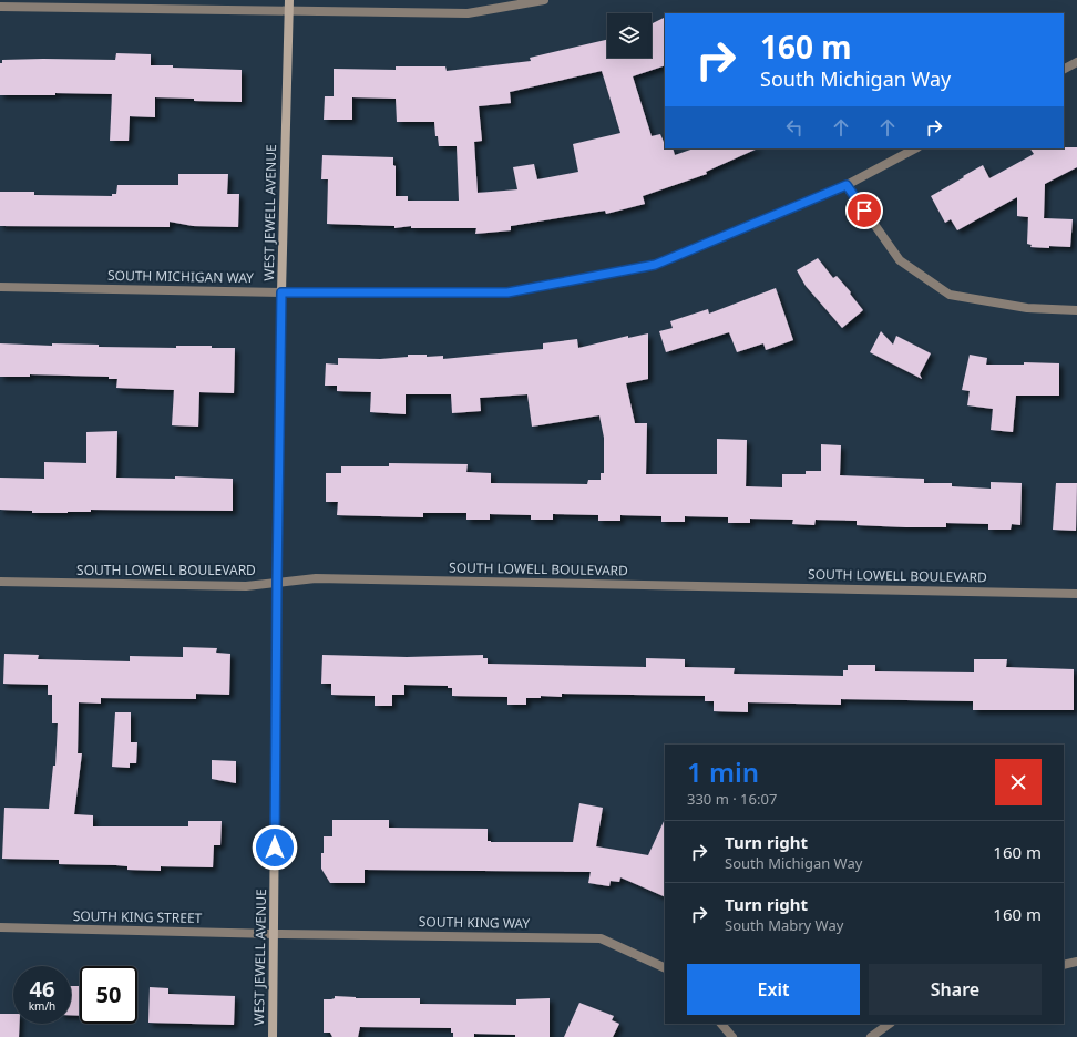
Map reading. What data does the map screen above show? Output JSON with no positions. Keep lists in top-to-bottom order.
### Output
{
  "streets": {
    "main road": ["WEST JEWELL AVENUE"],
    "street": [
      "SOUTH MICHIGAN WAY",
      "SOUTH LOWELL BOULEVARD",
      "SOUTH KING STREET",
      "SOUTH KING WAY"
    ]
  },
  "crossings": [
    ["WEST JEWELL AVENUE", "SOUTH MICHIGAN WAY"],
    ["WEST JEWELL AVENUE", "SOUTH LOWELL BOULEVARD"],
    ["WEST JEWELL AVENUE", "SOUTH KING STREET"],
    ["WEST JEWELL AVENUE", "SOUTH KING WAY"],
    ["SOUTH KING STREET", "SOUTH KING WAY"]
  ],
  "page": {
    "turn": ["160 m", "South Michigan Way"],
    "heading": ["1 min", "330 m · 16:07"],
    "list": [
      {
        "name": "Turn right",
        "note": "South Michigan Way",
        "value": "160 m"
      },
      {
        "name": "Turn right",
        "note": "South Mabry Way",
        "value": "160 m"
      }
    ],
    "buttons": ["Exit", "Share"],
    "speed": "46 km/h",
    "limit": "50"
  }
}
